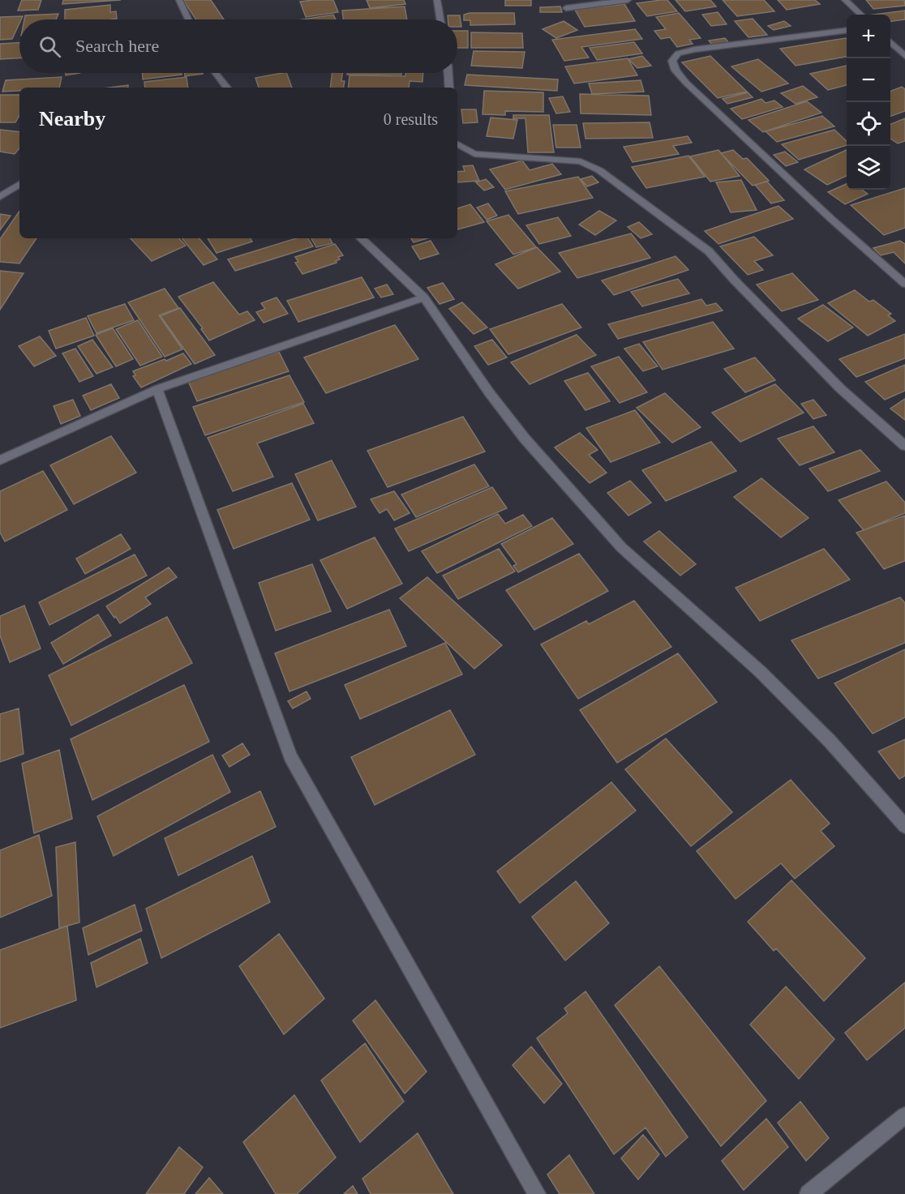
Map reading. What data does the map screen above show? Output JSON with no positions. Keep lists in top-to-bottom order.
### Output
{
  "page": {
    "map_buttons": ["+", "−"],
    "search": "Search here",
    "heading": ["Nearby", "0 results"]
  }
}
